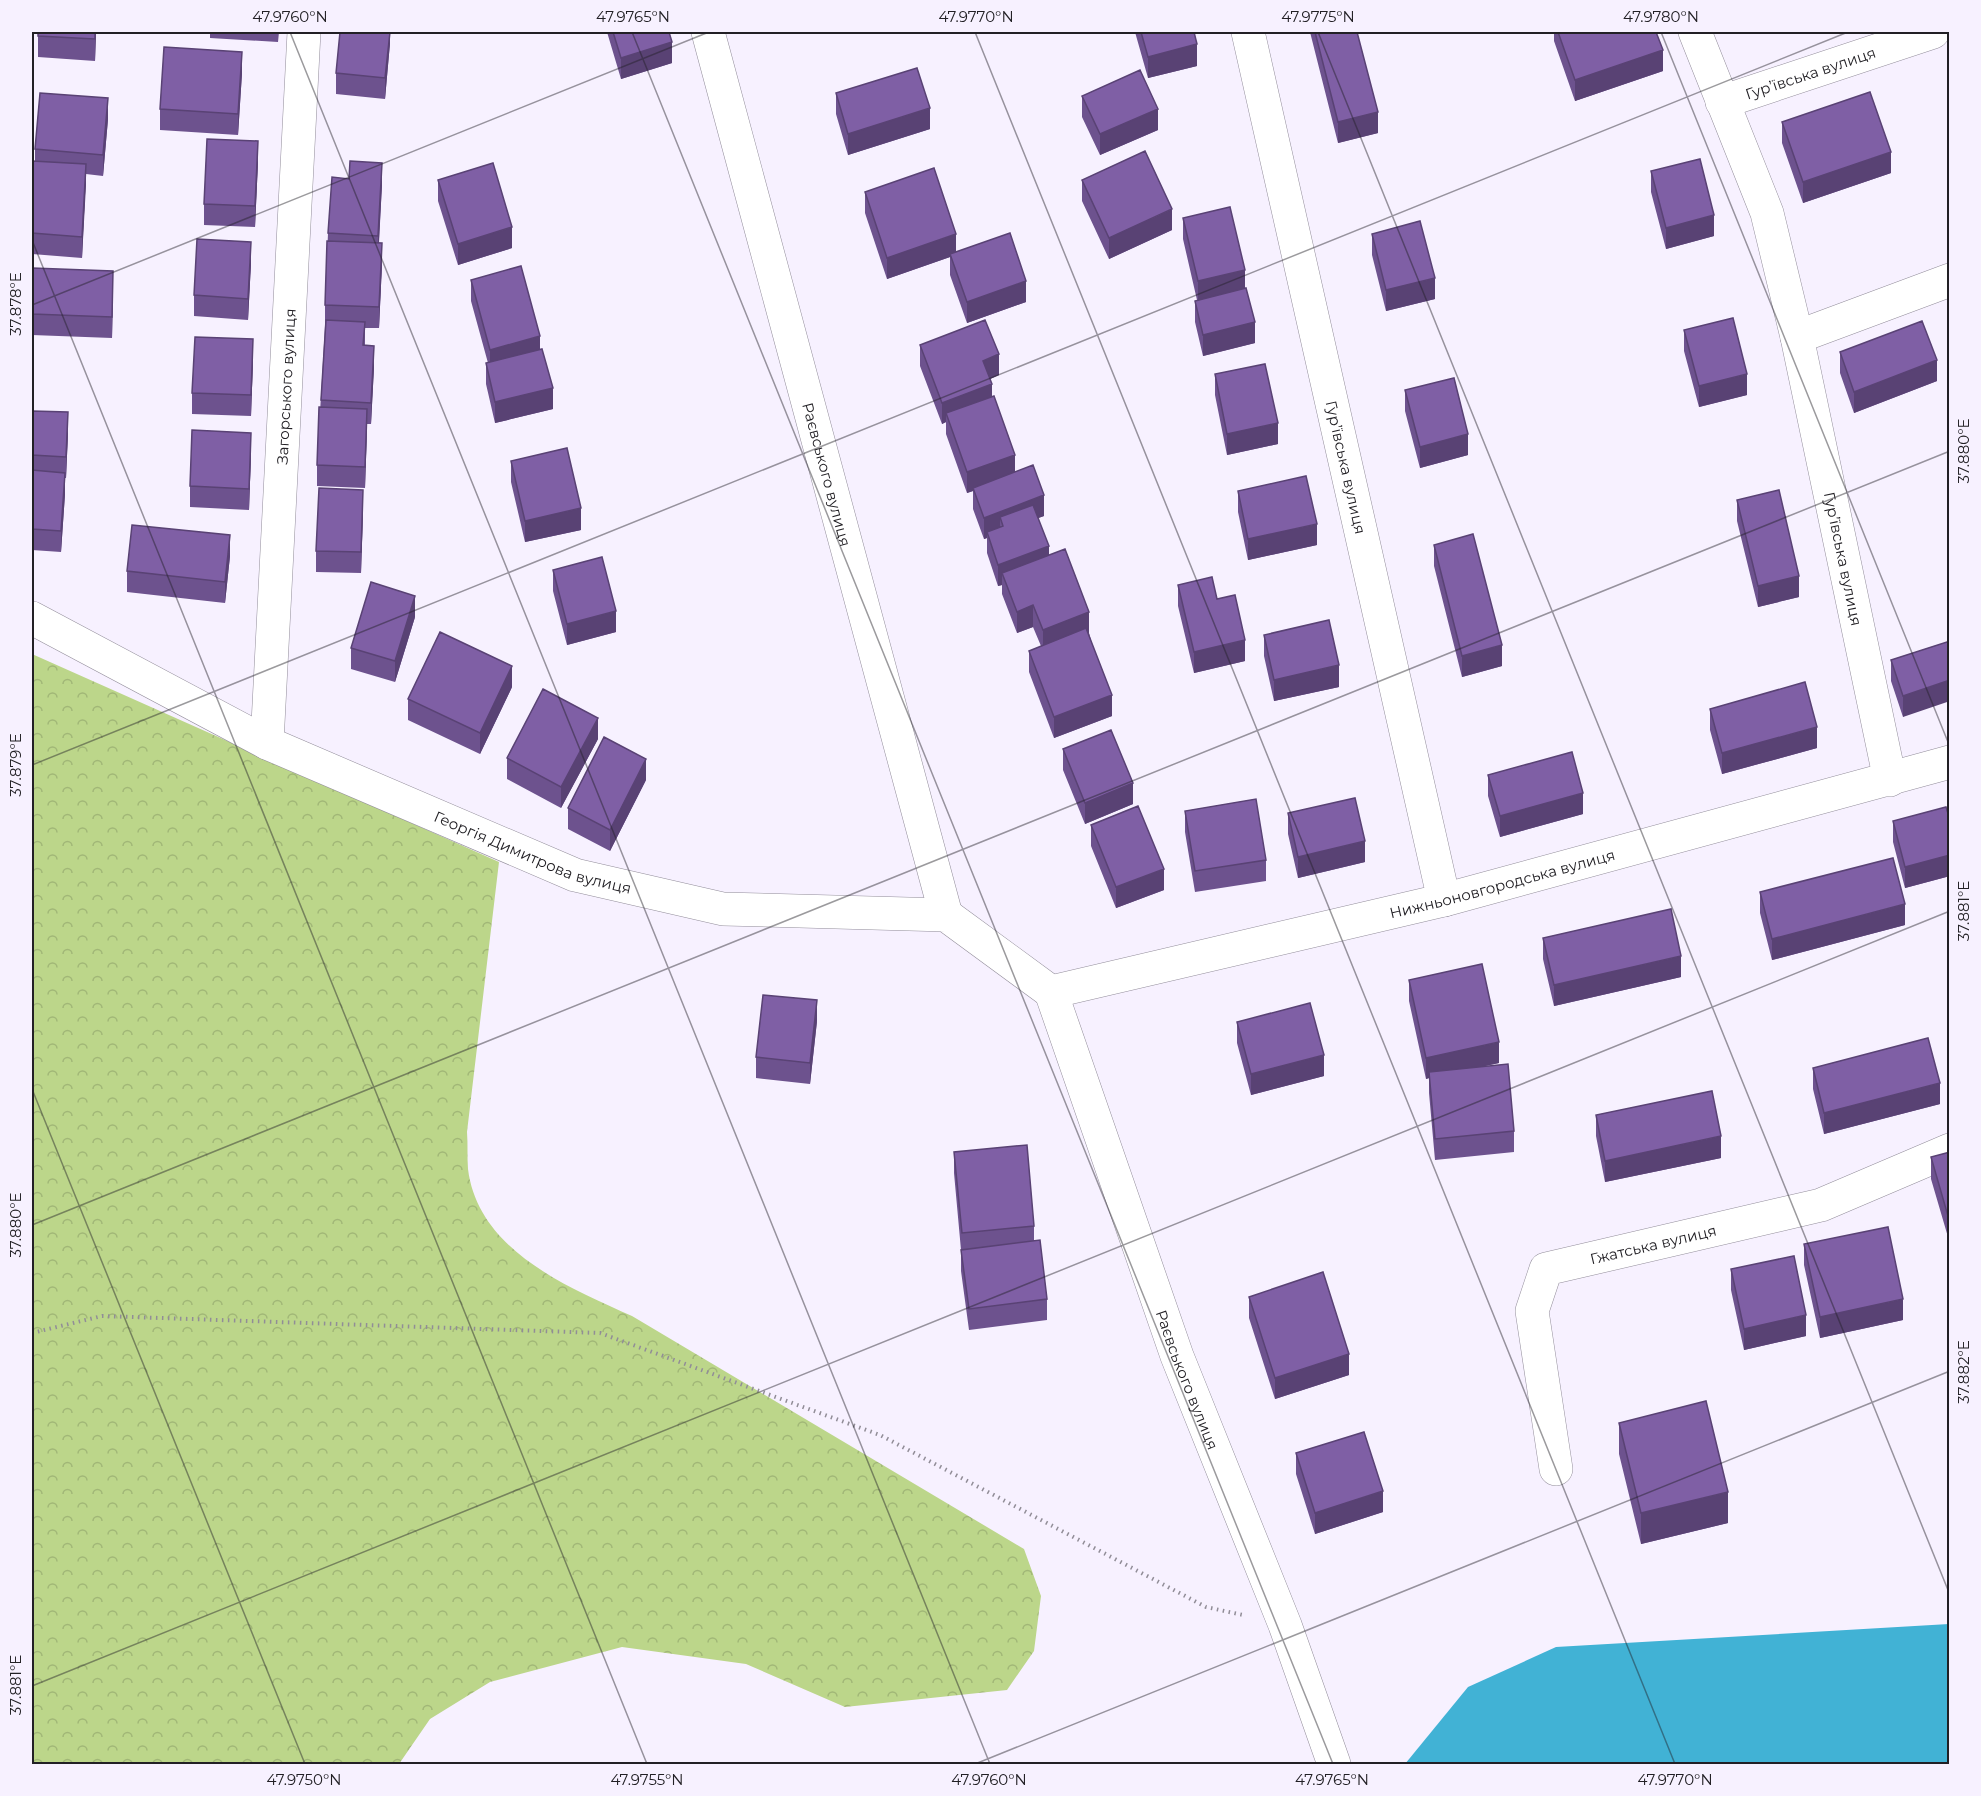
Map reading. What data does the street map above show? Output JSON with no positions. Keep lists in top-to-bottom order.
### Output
{
  "streets": {
    "street": [
      "Гур’ївська вулиця",
      "Загорського вулиця",
      "Раєвського вулиця",
      "Георгія Димитрова вулиця",
      "Нижньоновгородська вулиця",
      "Гжатська вулиця"
    ]
  },
  "crossings": [
    ["Гур’ївська вулиця", "Нижньоновгородська вулиця"],
    ["Загорського вулиця", "Георгія Димитрова вулиця"],
    ["Раєвського вулиця", "Георгія Димитрова вулиця"],
    ["Раєвського вулиця", "Нижньоновгородська вулиця"]
  ],
  "coordinates": [
    "47.9760°N",
    "47.9765°N",
    "47.9770°N",
    "47.9775°N",
    "47.9780°N",
    "37.878°E",
    "37.880°E",
    "37.879°E",
    "37.881°E",
    "37.882°E",
    "47.9750°N",
    "47.9755°N"
  ]
}
